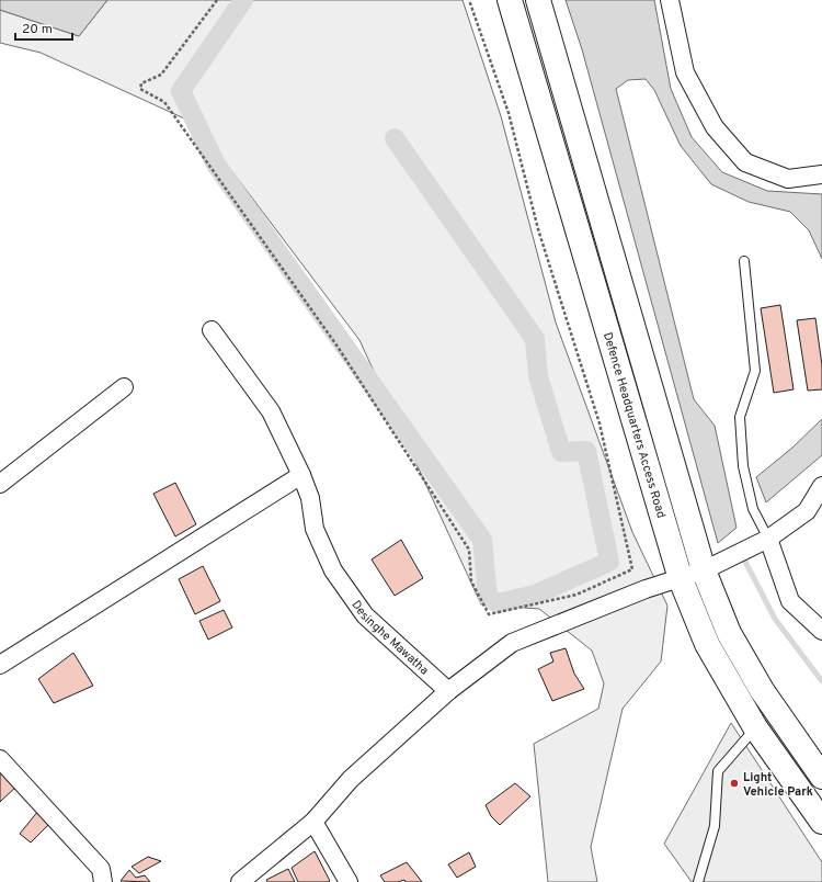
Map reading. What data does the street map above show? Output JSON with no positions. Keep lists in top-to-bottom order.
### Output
{
  "streets": {
    "main road": ["Defence Headquarters Access Road"],
    "street": ["Desinghe Mawatha"]
  },
  "places": ["Light Vehicle Park"],
  "scale_bar": "20 m"
}
